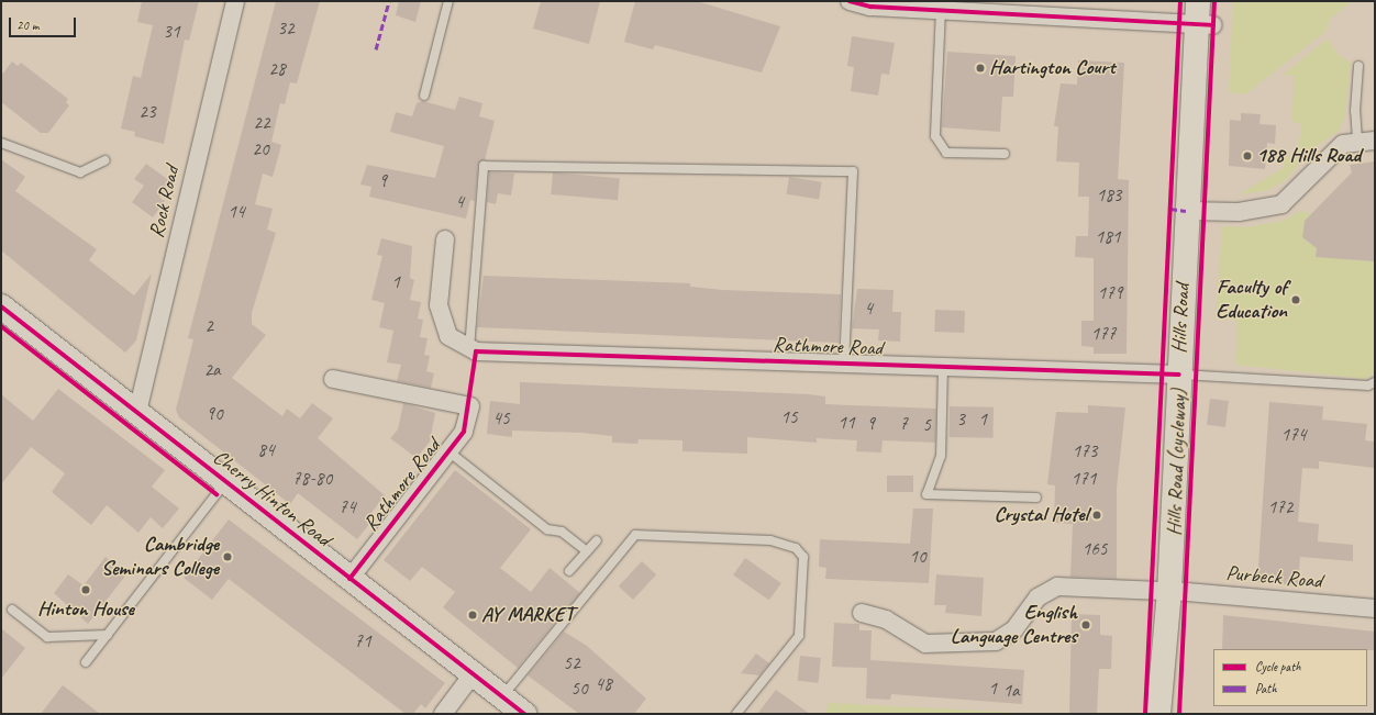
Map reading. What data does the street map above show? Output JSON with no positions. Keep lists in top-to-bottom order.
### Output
{
  "streets": {
    "main road": ["Hills Road"],
    "street": [
      "Rock Road",
      "Rathmore Road",
      "Cherry Hinton Road",
      "Purbeck Road"
    ],
    "cycle path": ["Hills Road (cycleway)"]
  },
  "crossings": [
    ["Rock Road", "Cherry Hinton Road"],
    ["Hills Road", "Rathmore Road"],
    ["Hills Road", "Purbeck Road"],
    ["Rathmore Road", "Cherry Hinton Road"]
  ],
  "places": [
    "Hartington Court",
    "188 Hills Road",
    "Faculty of Education",
    "Crystal Hotel",
    "Cambridge Seminars College",
    "Hinton House",
    "AY MARKET",
    "English Language Centres"
  ],
  "house_numbers": [
    "32",
    "31",
    "28",
    "23",
    "22",
    "20",
    "9",
    "183",
    "4",
    "14",
    "181",
    "1",
    "179",
    "4",
    "2",
    "177",
    "2a",
    "90",
    "15",
    "45",
    "3",
    "1",
    "11",
    "9",
    "7",
    "5",
    "174",
    "84",
    "173",
    "78-80",
    "171",
    "74",
    "172",
    "165",
    "10",
    "71",
    "52",
    "48",
    "50",
    "1",
    "1a"
  ],
  "legend": ["Cycle path", "Path"],
  "scale_bar": "20 m"
}
